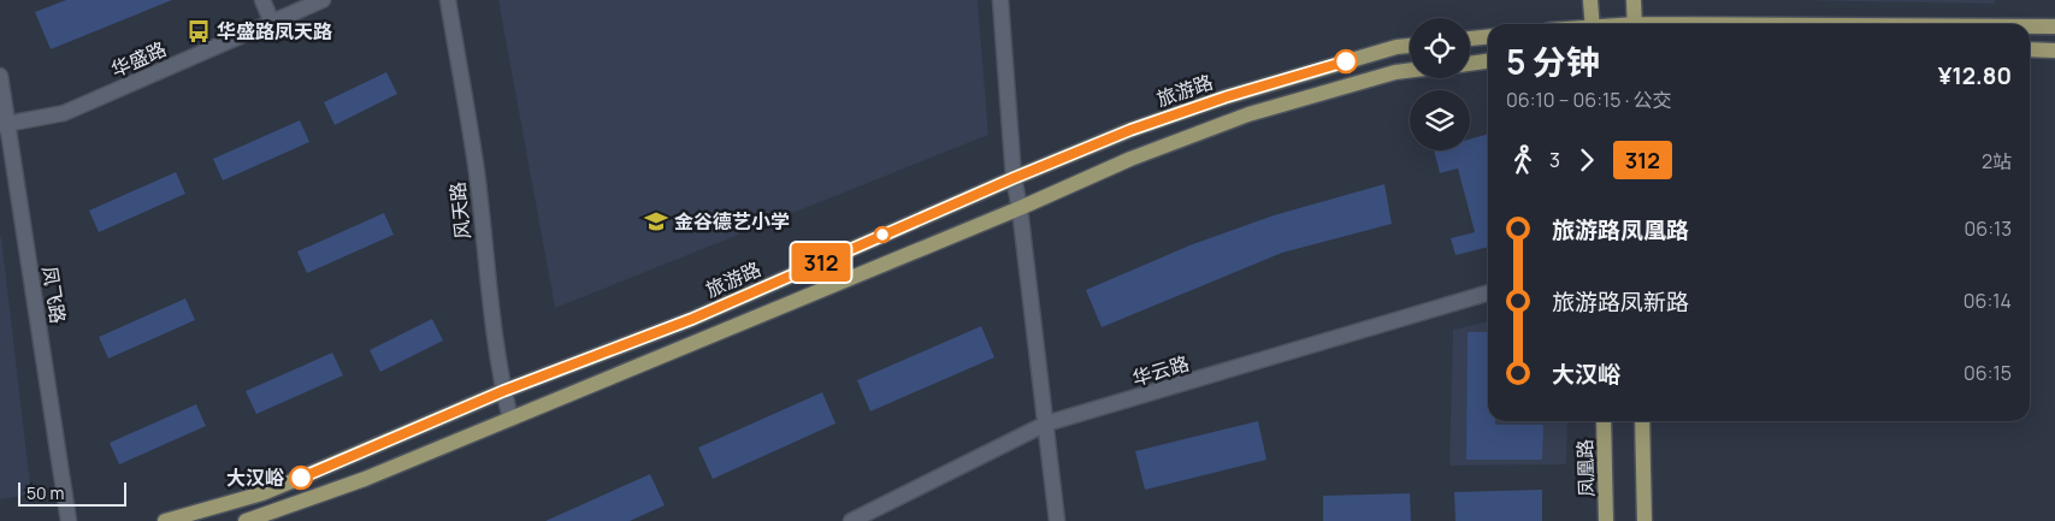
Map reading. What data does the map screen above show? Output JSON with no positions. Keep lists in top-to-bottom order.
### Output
{
  "streets": {
    "main road": ["旅游路", "凤凰路"],
    "street": [
      "华盛路",
      "风天路",
      "凤飞路",
      "华云路"
    ]
  },
  "crossings": [
    ["华盛路", "凤飞路"],
    ["旅游路", "风天路"]
  ],
  "places": {
    "bus stop": ["华盛路凤天路"],
    "school or university": ["金谷德艺小学"],
    "other": ["大汉峪"]
  },
  "lines": ["bus line 312"],
  "scale_bar": "50 m",
  "page": {
    "on_map": "312",
    "heading": ["5 分钟", "06:10 – 06:15 · 公交", "¥12.80"],
    "legs": ["3", "312", "2站"],
    "list": [
      {
        "name": "旅游路凤凰路",
        "value": "06:13"
      },
      {
        "name": "旅游路凤新路",
        "value": "06:14"
      },
      {
        "name": "大汉峪",
        "value": "06:15"
      }
    ],
    "scale": "50 m"
  }
}
